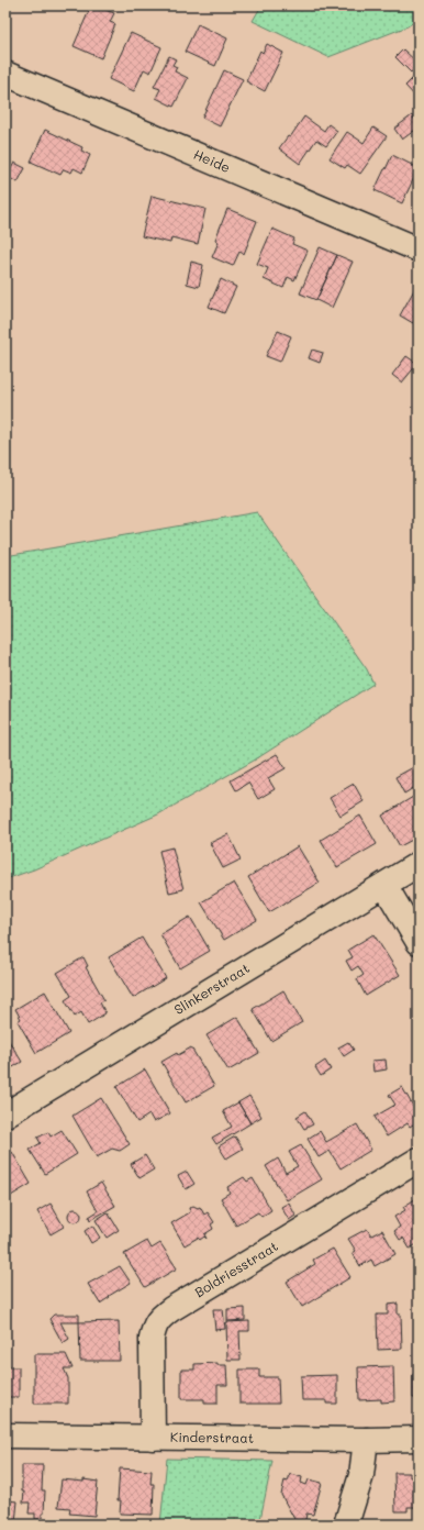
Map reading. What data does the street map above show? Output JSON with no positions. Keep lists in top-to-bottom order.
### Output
{
  "streets": {
    "street": [
      "Heide",
      "Slinkerstraat",
      "Boldriesstraat",
      "Kinderstraat"
    ]
  },
  "crossings": [
    ["Boldriesstraat", "Kinderstraat"]
  ]
}
